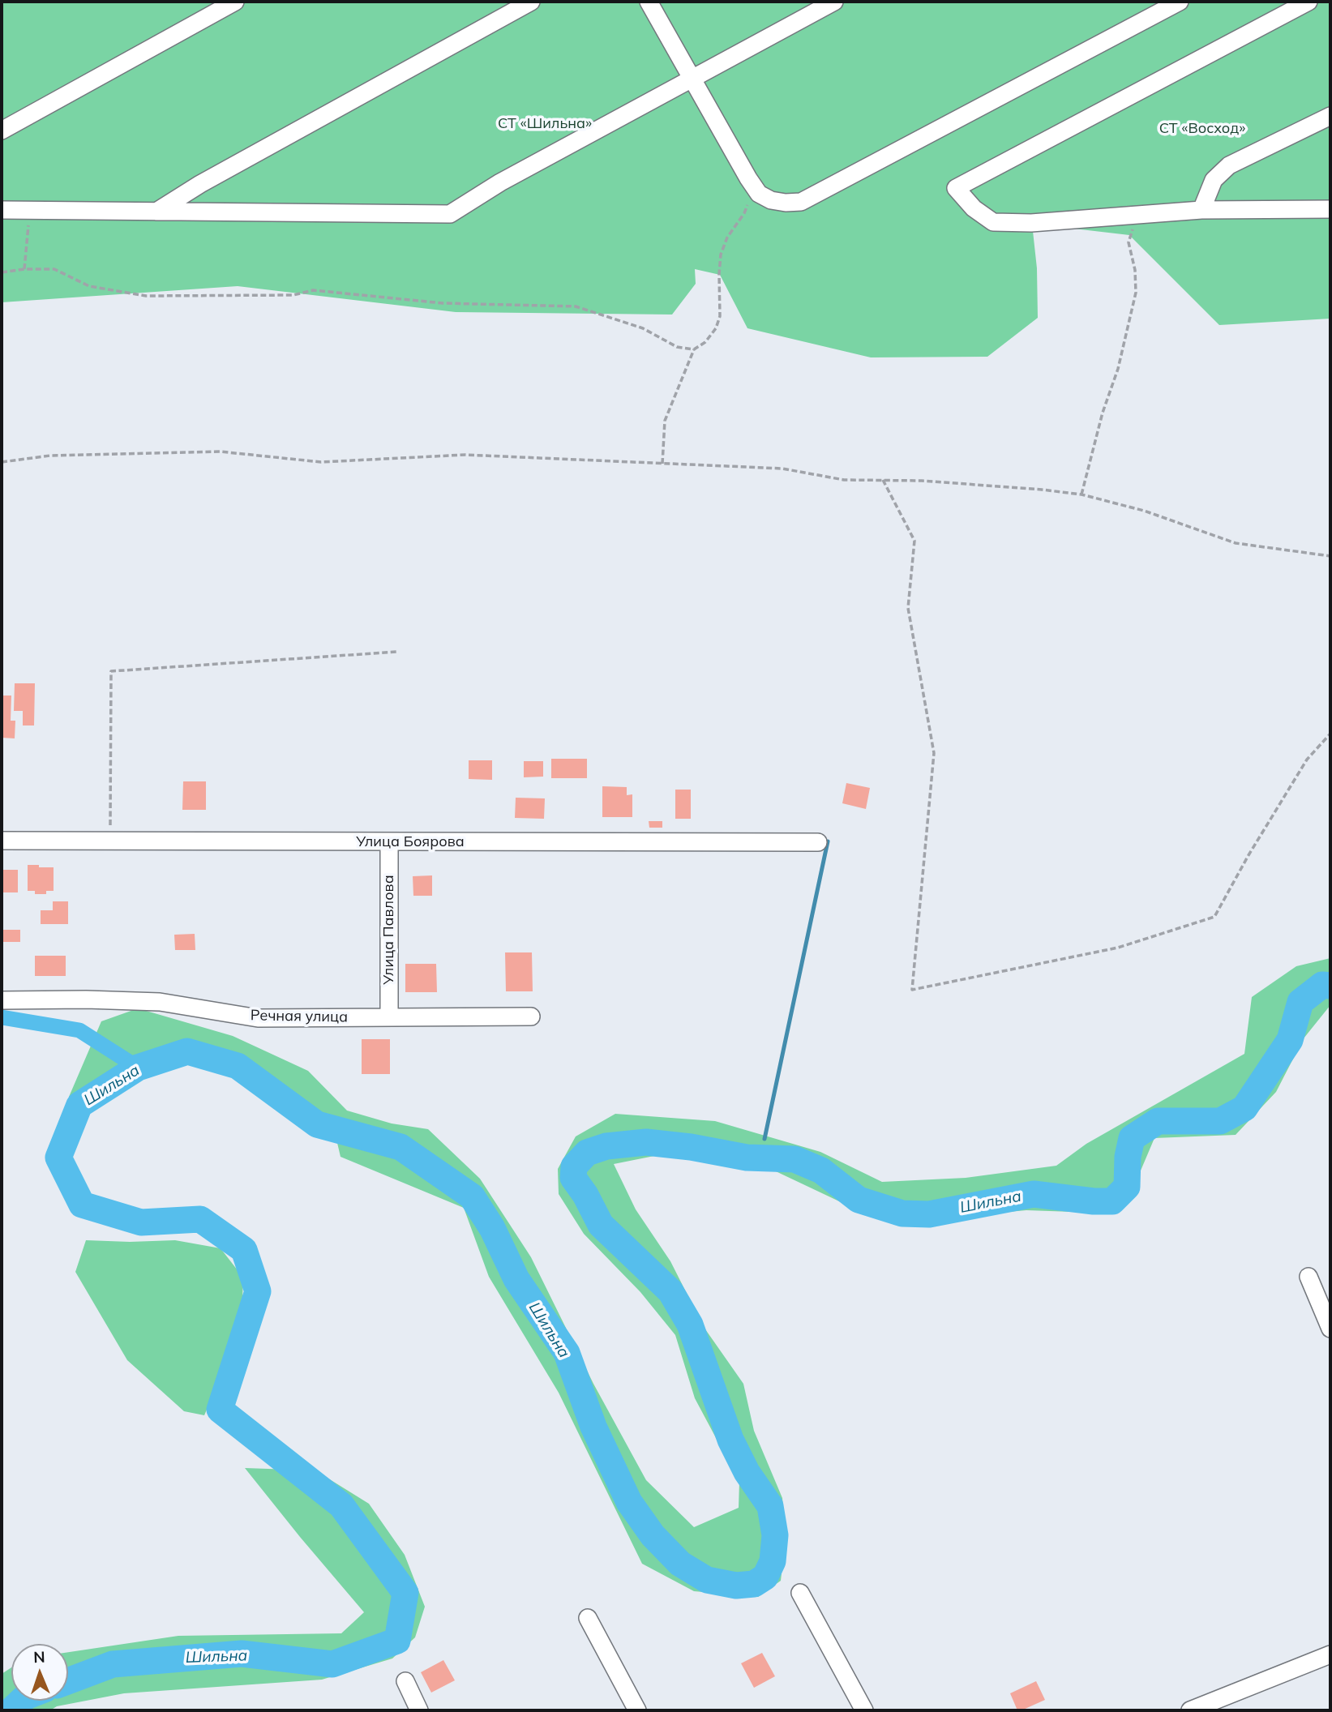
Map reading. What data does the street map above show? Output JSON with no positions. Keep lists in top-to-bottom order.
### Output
{
  "streets": {
    "street": ["Улица Боярова", "Улица Павлова", "Речная улица"]
  },
  "crossings": [
    ["Улица Боярова", "Улица Павлова"],
    ["Улица Павлова", "Речная улица"]
  ],
  "water": ["Шильна"],
  "parks": ["СТ «Шильна»", "СТ «Восход»"],
  "north": "top"
}
